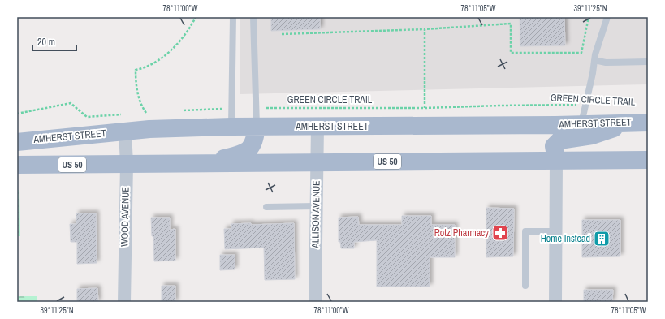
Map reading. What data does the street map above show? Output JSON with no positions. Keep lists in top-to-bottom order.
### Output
{
  "streets": {
    "main road": ["AMHERST STREET", "US 50"],
    "street": ["ALLISON AVENUE", "WOOD AVENUE"],
    "path": ["GREEN CIRCLE TRAIL"]
  },
  "crossings": [
    ["AMHERST STREET", "ALLISON AVENUE"],
    ["AMHERST STREET", "WOOD AVENUE"],
    ["US 50", "ALLISON AVENUE"],
    ["US 50", "WOOD AVENUE"]
  ],
  "places": {
    "pharmacy": ["Rotz Pharmacy"],
    "building": ["Home Instead"]
  },
  "scale_bar": "20 m",
  "coordinates": ["78°11'00\"W", "78°11'05\"W", "39°11'25\"N"]
}
